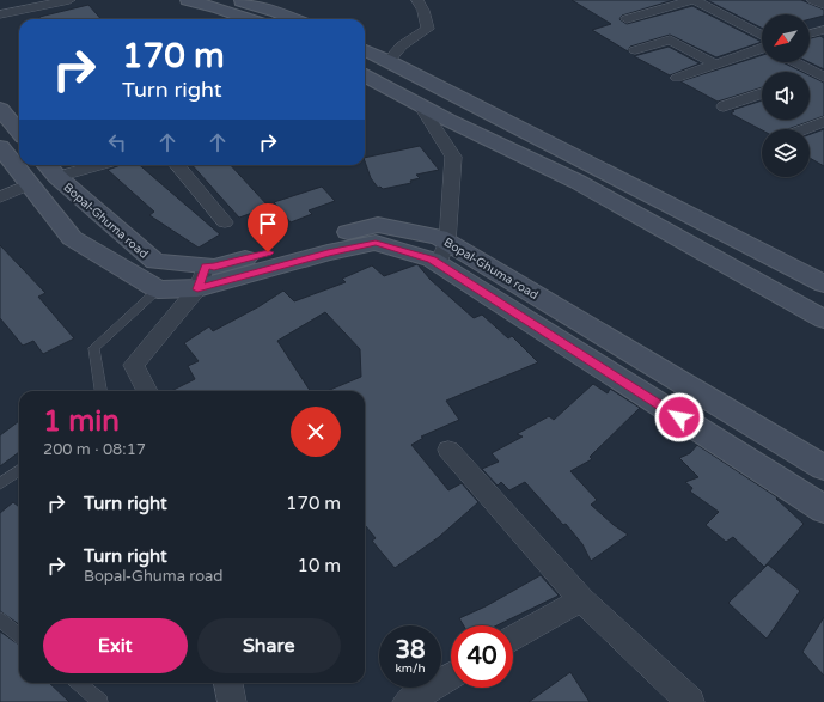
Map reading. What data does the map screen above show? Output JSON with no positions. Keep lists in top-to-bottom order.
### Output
{
  "streets": {
    "street": ["Bopal-Ghuma road"]
  },
  "north": "bottom left",
  "page": {
    "turn": ["170 m", "Turn right"],
    "heading": ["1 min", "200 m · 08:17"],
    "list": [
      {
        "name": "Turn right",
        "value": "170 m"
      },
      {
        "name": "Turn right",
        "note": "Bopal-Ghuma road",
        "value": "10 m"
      }
    ],
    "buttons": ["Exit", "Share"],
    "speed": "38 km/h",
    "limit": "40"
  }
}
